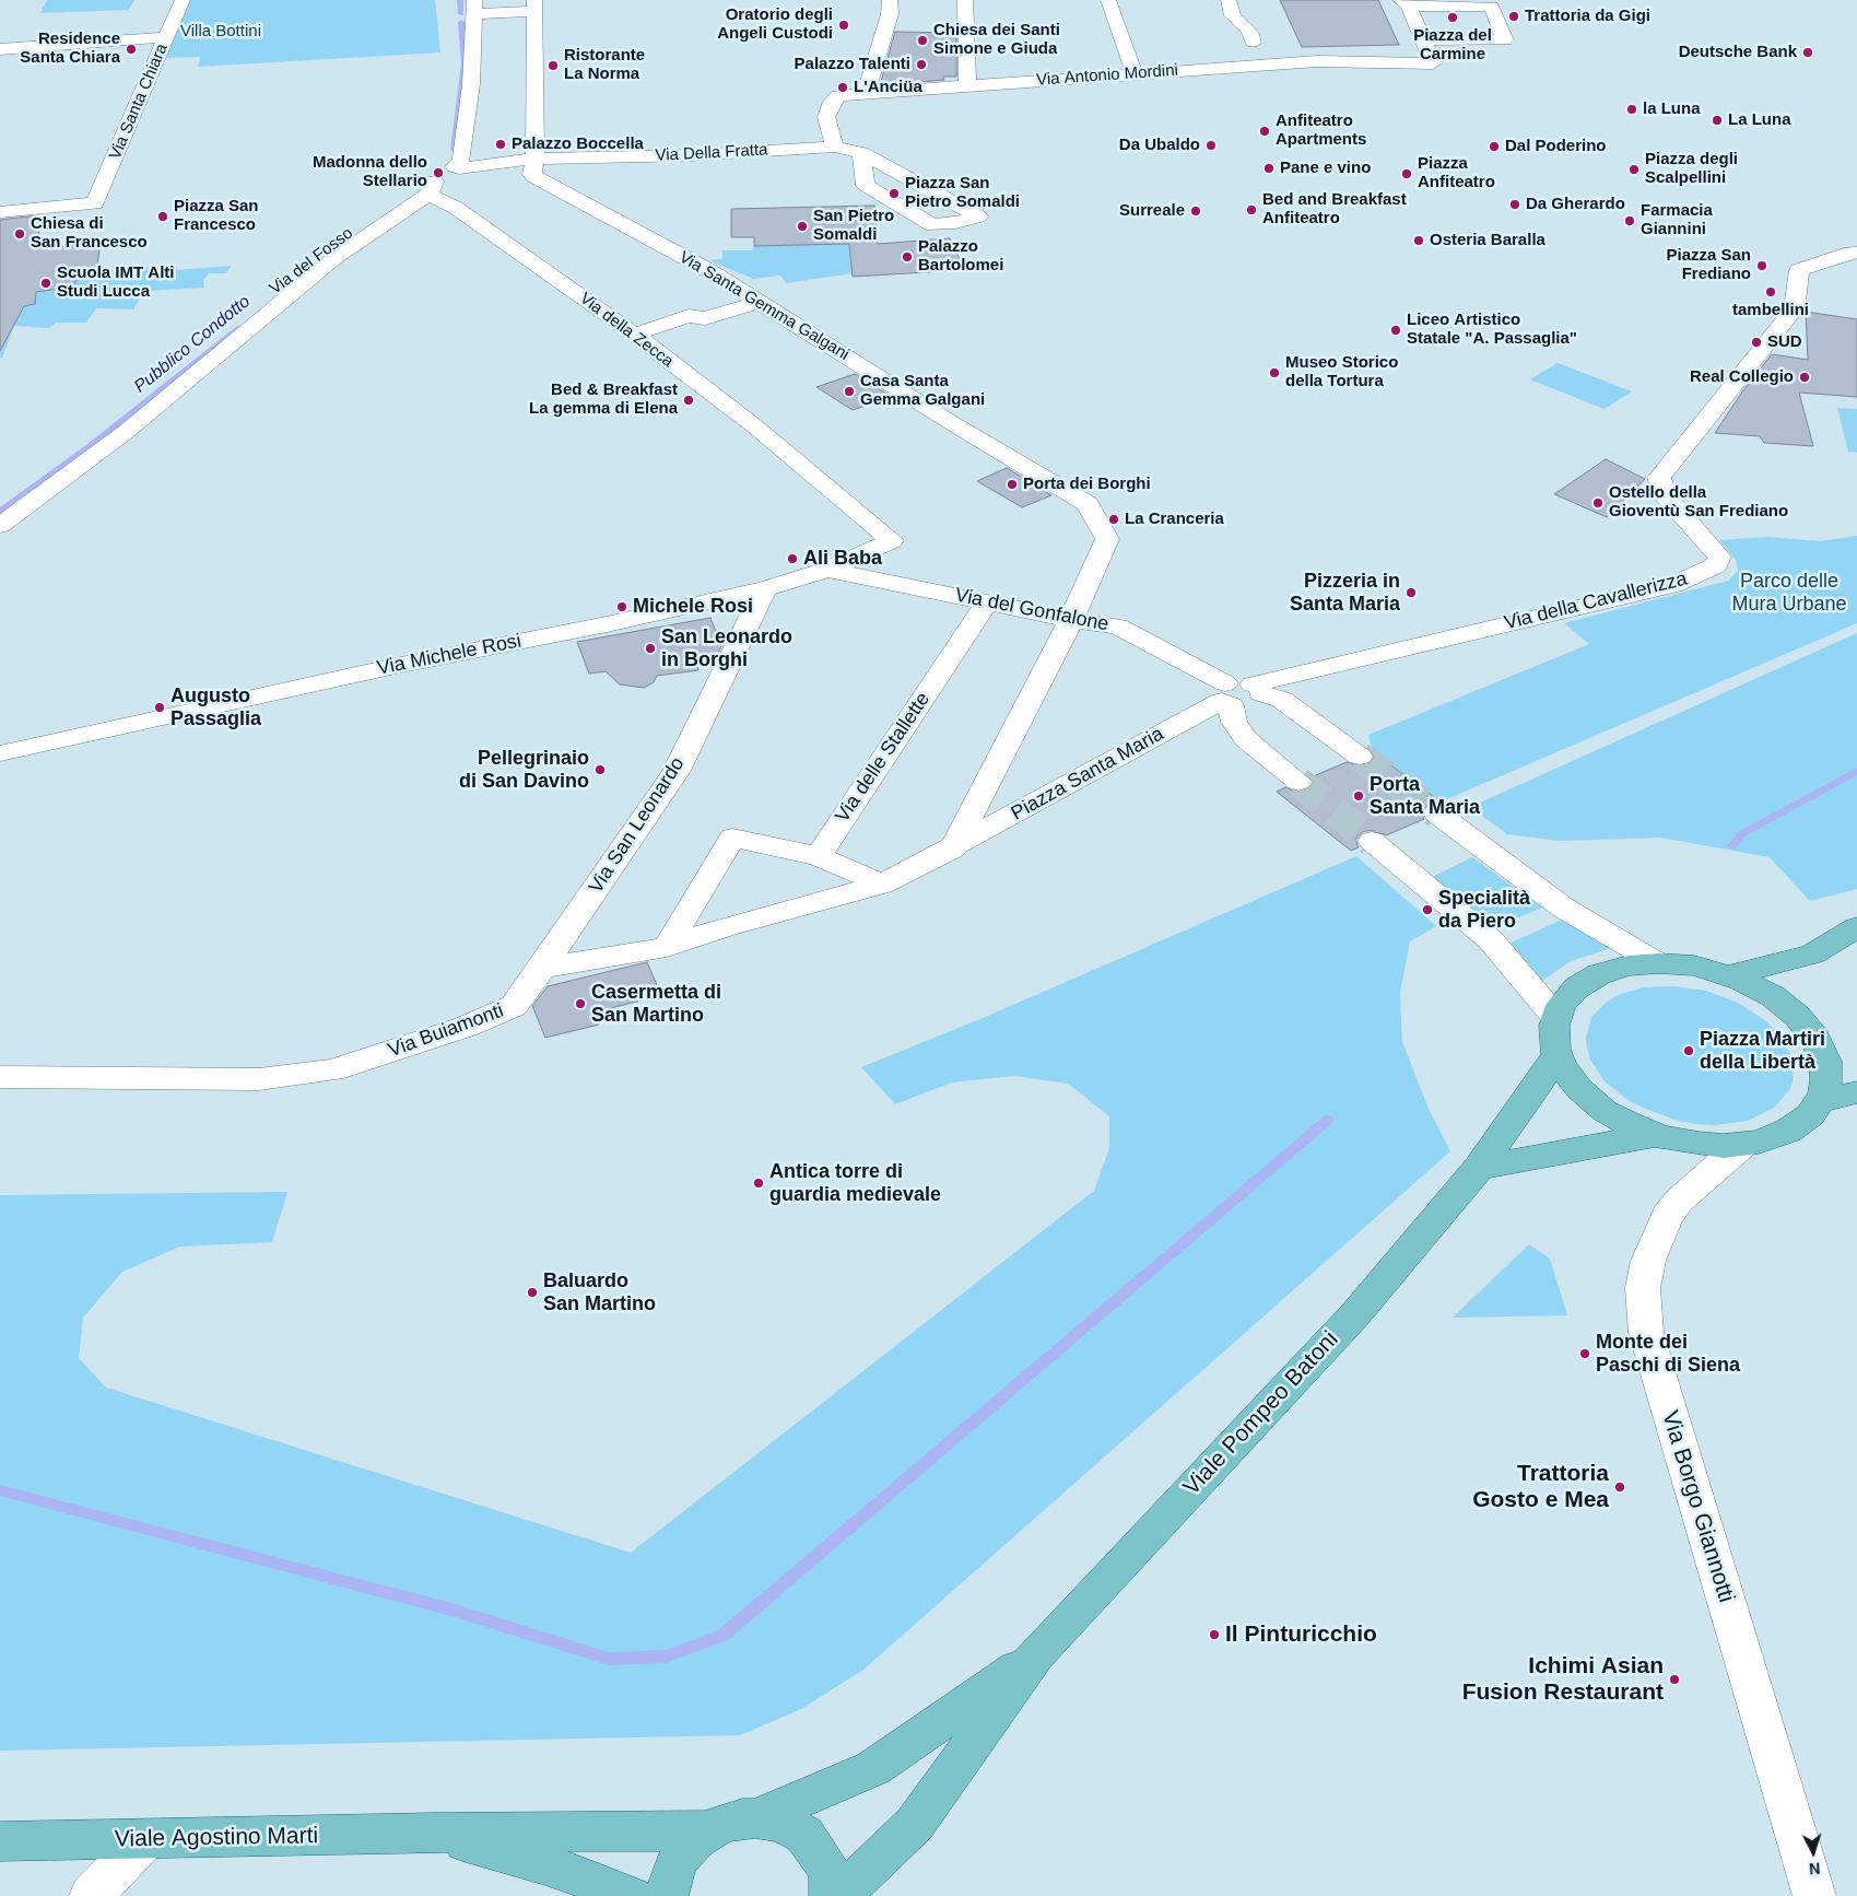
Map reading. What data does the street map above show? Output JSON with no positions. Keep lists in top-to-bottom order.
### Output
{
  "streets": {
    "main road": ["Viale Pompeo Batoni", "Viale Agostino Marti"],
    "street": [
      "Via Antonio Mordini",
      "Via Santa Chiara",
      "Via Della Fratta",
      "Via del Fosso",
      "Via Santa Gemma Galgani",
      "Via della Zecca",
      "Via della Cavallerizza",
      "Via del Gonfalone",
      "Via Michele Rosi",
      "Via delle Stallette",
      "Piazza Santa Maria",
      "Via San Leonardo",
      "Via Buiamonti",
      "Via Borgo Giannotti"
    ]
  },
  "crossings": [
    ["Via Antonio Mordini", "Via Della Fratta"],
    ["Via Della Fratta", "Via del Fosso"],
    ["Via Della Fratta", "Via Santa Gemma Galgani"],
    ["Via Della Fratta", "Via della Zecca"],
    ["Via del Fosso", "Via della Zecca"],
    ["Via Santa Gemma Galgani", "Via del Gonfalone"],
    ["Via Santa Gemma Galgani", "Piazza Santa Maria"],
    ["Via della Zecca", "Via Michele Rosi"],
    ["Via del Gonfalone", "Via Michele Rosi"],
    ["Via del Gonfalone", "Via delle Stallette"],
    ["Via del Gonfalone", "Piazza Santa Maria"],
    ["Via Michele Rosi", "Via San Leonardo"],
    ["Via San Leonardo", "Via Buiamonti"]
  ],
  "water": ["Pubblico Condotto"],
  "parks": ["Villa Bottini", "Parco delle Mura Urbane"],
  "places": [
    "Trattoria da Gigi",
    "Piazza del Carmine",
    "Oratorio degli Angeli Custodi",
    "Chiesa dei Santi Simone e Giuda",
    "Residence Santa Chiara",
    "Deutsche Bank",
    "Palazzo Talenti",
    "Ristorante La Norma",
    "L'Anciüa",
    "la Luna",
    "La Luna",
    "Anfiteatro Apartments",
    "Palazzo Boccella",
    "Da Ubaldo",
    "Dal Poderino",
    "Pane e vino",
    "Piazza degli Scalpellini",
    "Madonna dello Stellario",
    "Piazza Anfiteatro",
    "Piazza San Pietro Somaldi",
    "Da Gherardo",
    "Bed and Breakfast Anfiteatro",
    "Surreale",
    "Piazza San Francesco",
    "Farmacia Giannini",
    "San Pietro Somaldi",
    "Chiesa di San Francesco",
    "Osteria Baralla",
    "Palazzo Bartolomei",
    "Piazza San Frediano",
    "Scuola IMT Alti Studi Lucca",
    "tambellini",
    "Liceo Artistico Statale \"A. Passaglia\"",
    "SUD",
    "Museo Storico della Tortura",
    "Real Collegio",
    "Casa Santa Gemma Galgani",
    "Bed & Breakfast La gemma di Elena",
    "Porta dei Borghi",
    "Ostello della Gioventù San Frediano",
    "La Cranceria",
    "Ali Baba",
    "Pizzeria in Santa Maria",
    "Michele Rosi",
    "San Leonardo in Borghi",
    "Augusto Passaglia",
    "Pellegrinaio di San Davino",
    "Porta Santa Maria",
    "Specialità da Piero",
    "Casermetta di San Martino",
    "Piazza Martiri della Libertà",
    "Antica torre di guardia medievale",
    "Baluardo San Martino",
    "Monte dei Paschi di Siena",
    "Trattoria Gosto e Mea",
    "Il Pinturicchio",
    "Ichimi Asian Fusion Restaurant"
  ],
  "north": "bottom"
}
